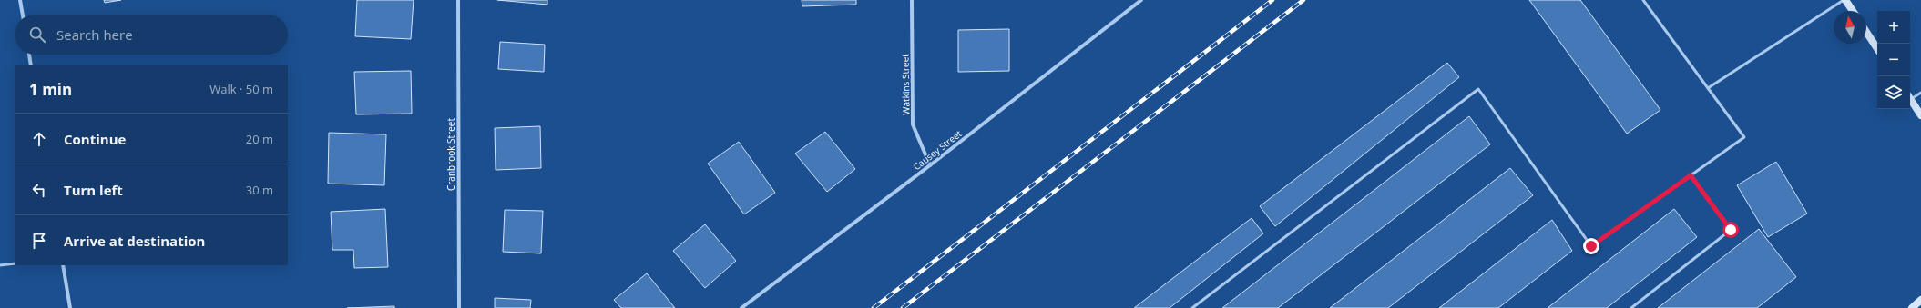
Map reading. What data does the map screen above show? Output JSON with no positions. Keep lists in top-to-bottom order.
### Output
{
  "streets": {
    "street": ["Watkins Street", "Causey Street", "Cranbrook Street"]
  },
  "crossings": [
    ["Watkins Street", "Causey Street"]
  ],
  "north": "top",
  "page": {
    "map_buttons": ["+", "−"],
    "search": "Search here",
    "heading": ["1 min", "Walk · 50 m"],
    "list": [
      ["Continue", "20 m"],
      ["Turn left", "30 m"],
      "Arrive at destination"
    ]
  }
}
